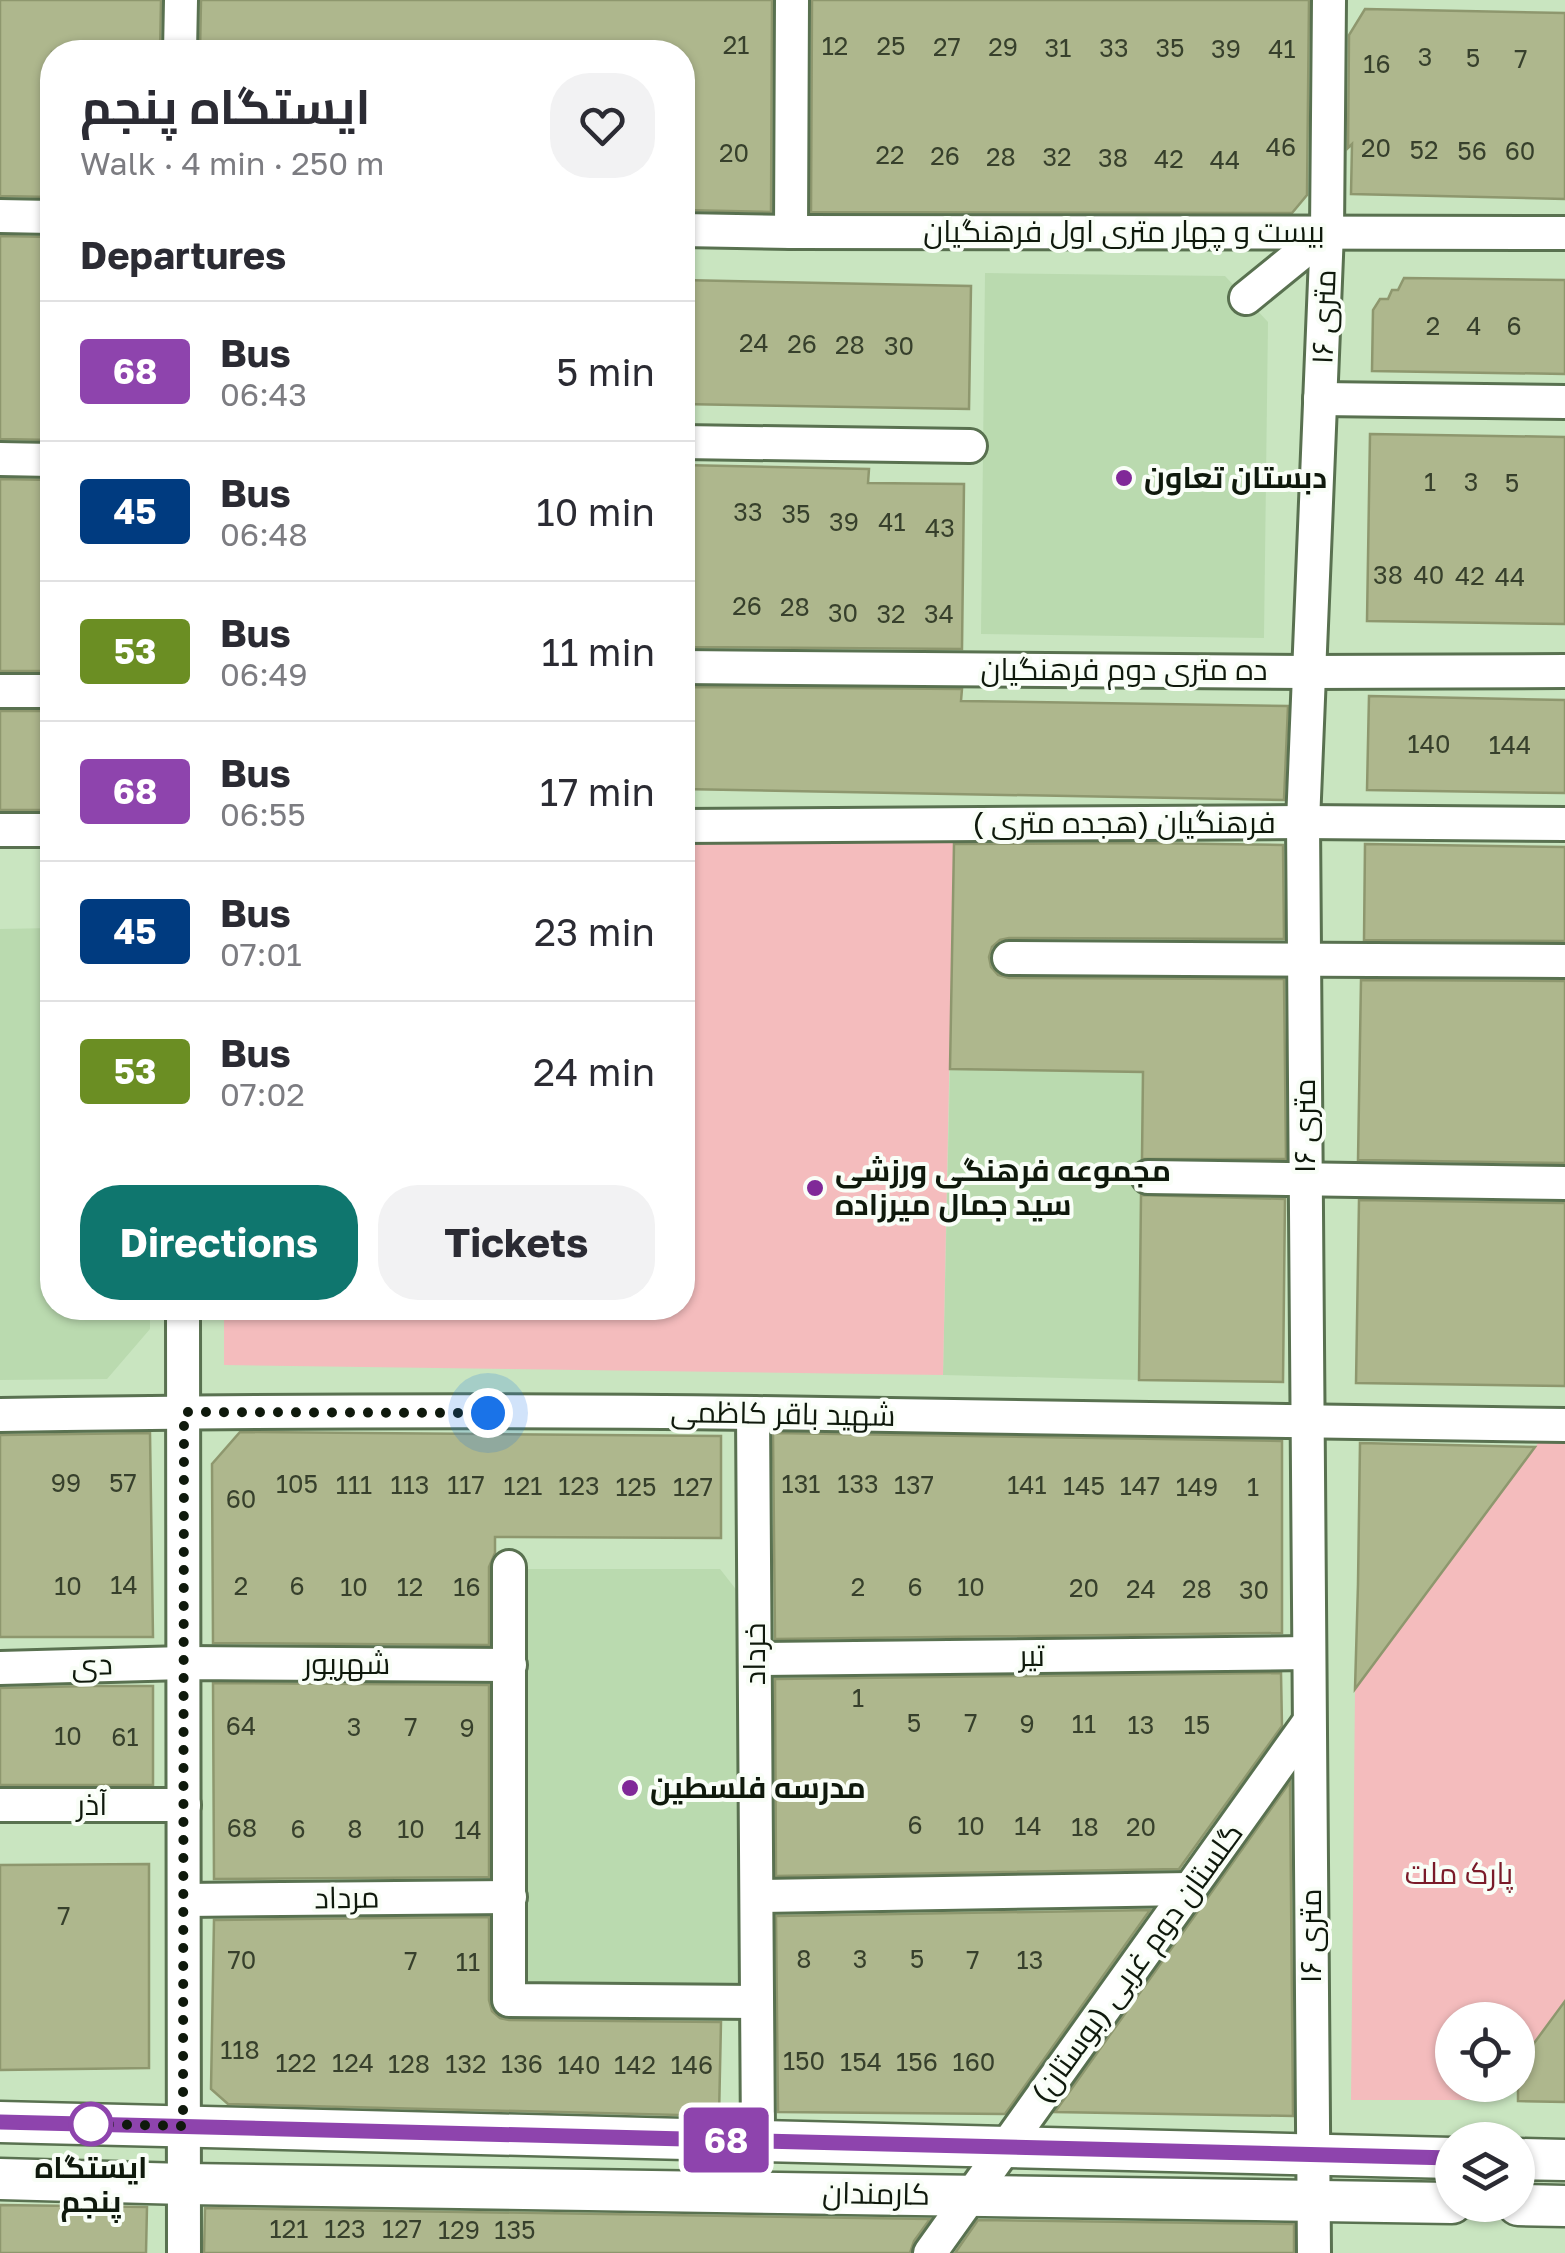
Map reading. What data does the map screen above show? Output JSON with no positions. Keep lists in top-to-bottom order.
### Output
{
  "streets": {
    "main road": ["کارمندان"],
    "street": [
      "بیست و چهار متری اول فرهنگیان",
      "۱۶ متری",
      "ده متری دوم فرهنگیان",
      "فرهنگیان (هجده متری )",
      "شهید باقر کاظمی",
      "خرداد",
      "تیر",
      "شهریور",
      "دی",
      "آذر",
      "مرداد",
      "گلستان دوم غربی (بوستان)"
    ]
  },
  "crossings": [
    ["بیست و چهار متری اول فرهنگیان", "۱۶ متری"],
    ["۱۶ متری", "ده متری دوم فرهنگیان"],
    ["۱۶ متری", "فرهنگیان (هجده متری )"],
    ["۱۶ متری", "شهید باقر کاظمی"],
    ["۱۶ متری", "تیر"],
    ["۱۶ متری", "گلستان دوم غربی (بوستان)"],
    ["۱۶ متری", "کارمندان"],
    ["شهید باقر کاظمی", "خرداد"],
    ["خرداد", "تیر"],
    ["خرداد", "کارمندان"],
    ["شهریور", "دی"],
    ["گلستان دوم غربی (بوستان)", "کارمندان"]
  ],
  "parks": ["پارک ملت"],
  "places": [
    "دبستان تعاون",
    "مجموعه فرهنگی ورزشی سید جمال میرزاده",
    "مدرسه فلسطین",
    "ایستگاه پنجم"
  ],
  "lines": ["bus line 68"],
  "house_numbers": [
    "21",
    "12",
    "25",
    "27",
    "29",
    "31",
    "33",
    "35",
    "39",
    "41",
    "3",
    "5",
    "7",
    "16",
    "46",
    "20",
    "52",
    "56",
    "60",
    "20",
    "22",
    "26",
    "28",
    "32",
    "38",
    "42",
    "44",
    "2",
    "4",
    "6",
    "24",
    "26",
    "28",
    "30",
    "1",
    "3",
    "5",
    "33",
    "35",
    "39",
    "41",
    "43",
    "38",
    "40",
    "42",
    "44",
    "26",
    "28",
    "30",
    "32",
    "34",
    "140",
    "144",
    "99",
    "57",
    "105",
    "131",
    "133",
    "111",
    "113",
    "117",
    "137",
    "141",
    "121",
    "123",
    "145",
    "147",
    "125",
    "127",
    "149",
    "1",
    "60",
    "14",
    "10",
    "2",
    "6",
    "10",
    "12",
    "16",
    "2",
    "6",
    "10",
    "20",
    "24",
    "28",
    "30",
    "1",
    "5",
    "7",
    "9",
    "11",
    "13",
    "15",
    "64",
    "3",
    "7",
    "9",
    "10",
    "61",
    "6",
    "10",
    "14",
    "18",
    "20",
    "68",
    "6",
    "8",
    "10",
    "14",
    "7",
    "8",
    "3",
    "5",
    "70",
    "7",
    "13",
    "7",
    "11",
    "118",
    "150",
    "154",
    "156",
    "160",
    "122",
    "124",
    "128",
    "132",
    "136",
    "140",
    "142",
    "146",
    "121",
    "123",
    "127",
    "129",
    "135"
  ],
  "page": {
    "on_map": "68",
    "heading": [
      ["ایستگاه پنجم", "Walk · 4 min · 250 m"],
      "Departures"
    ],
    "list": [
      {
        "mark": "68",
        "name": "Bus",
        "note": "06:43",
        "value": "5 min"
      },
      {
        "mark": "45",
        "name": "Bus",
        "note": "06:48",
        "value": "10 min"
      },
      {
        "mark": "53",
        "name": "Bus",
        "note": "06:49",
        "value": "11 min"
      },
      {
        "mark": "68",
        "name": "Bus",
        "note": "06:55",
        "value": "17 min"
      },
      {
        "mark": "45",
        "name": "Bus",
        "note": "07:01",
        "value": "23 min"
      },
      {
        "mark": "53",
        "name": "Bus",
        "note": "07:02",
        "value": "24 min"
      }
    ],
    "buttons": ["Directions", "Tickets"]
  }
}
